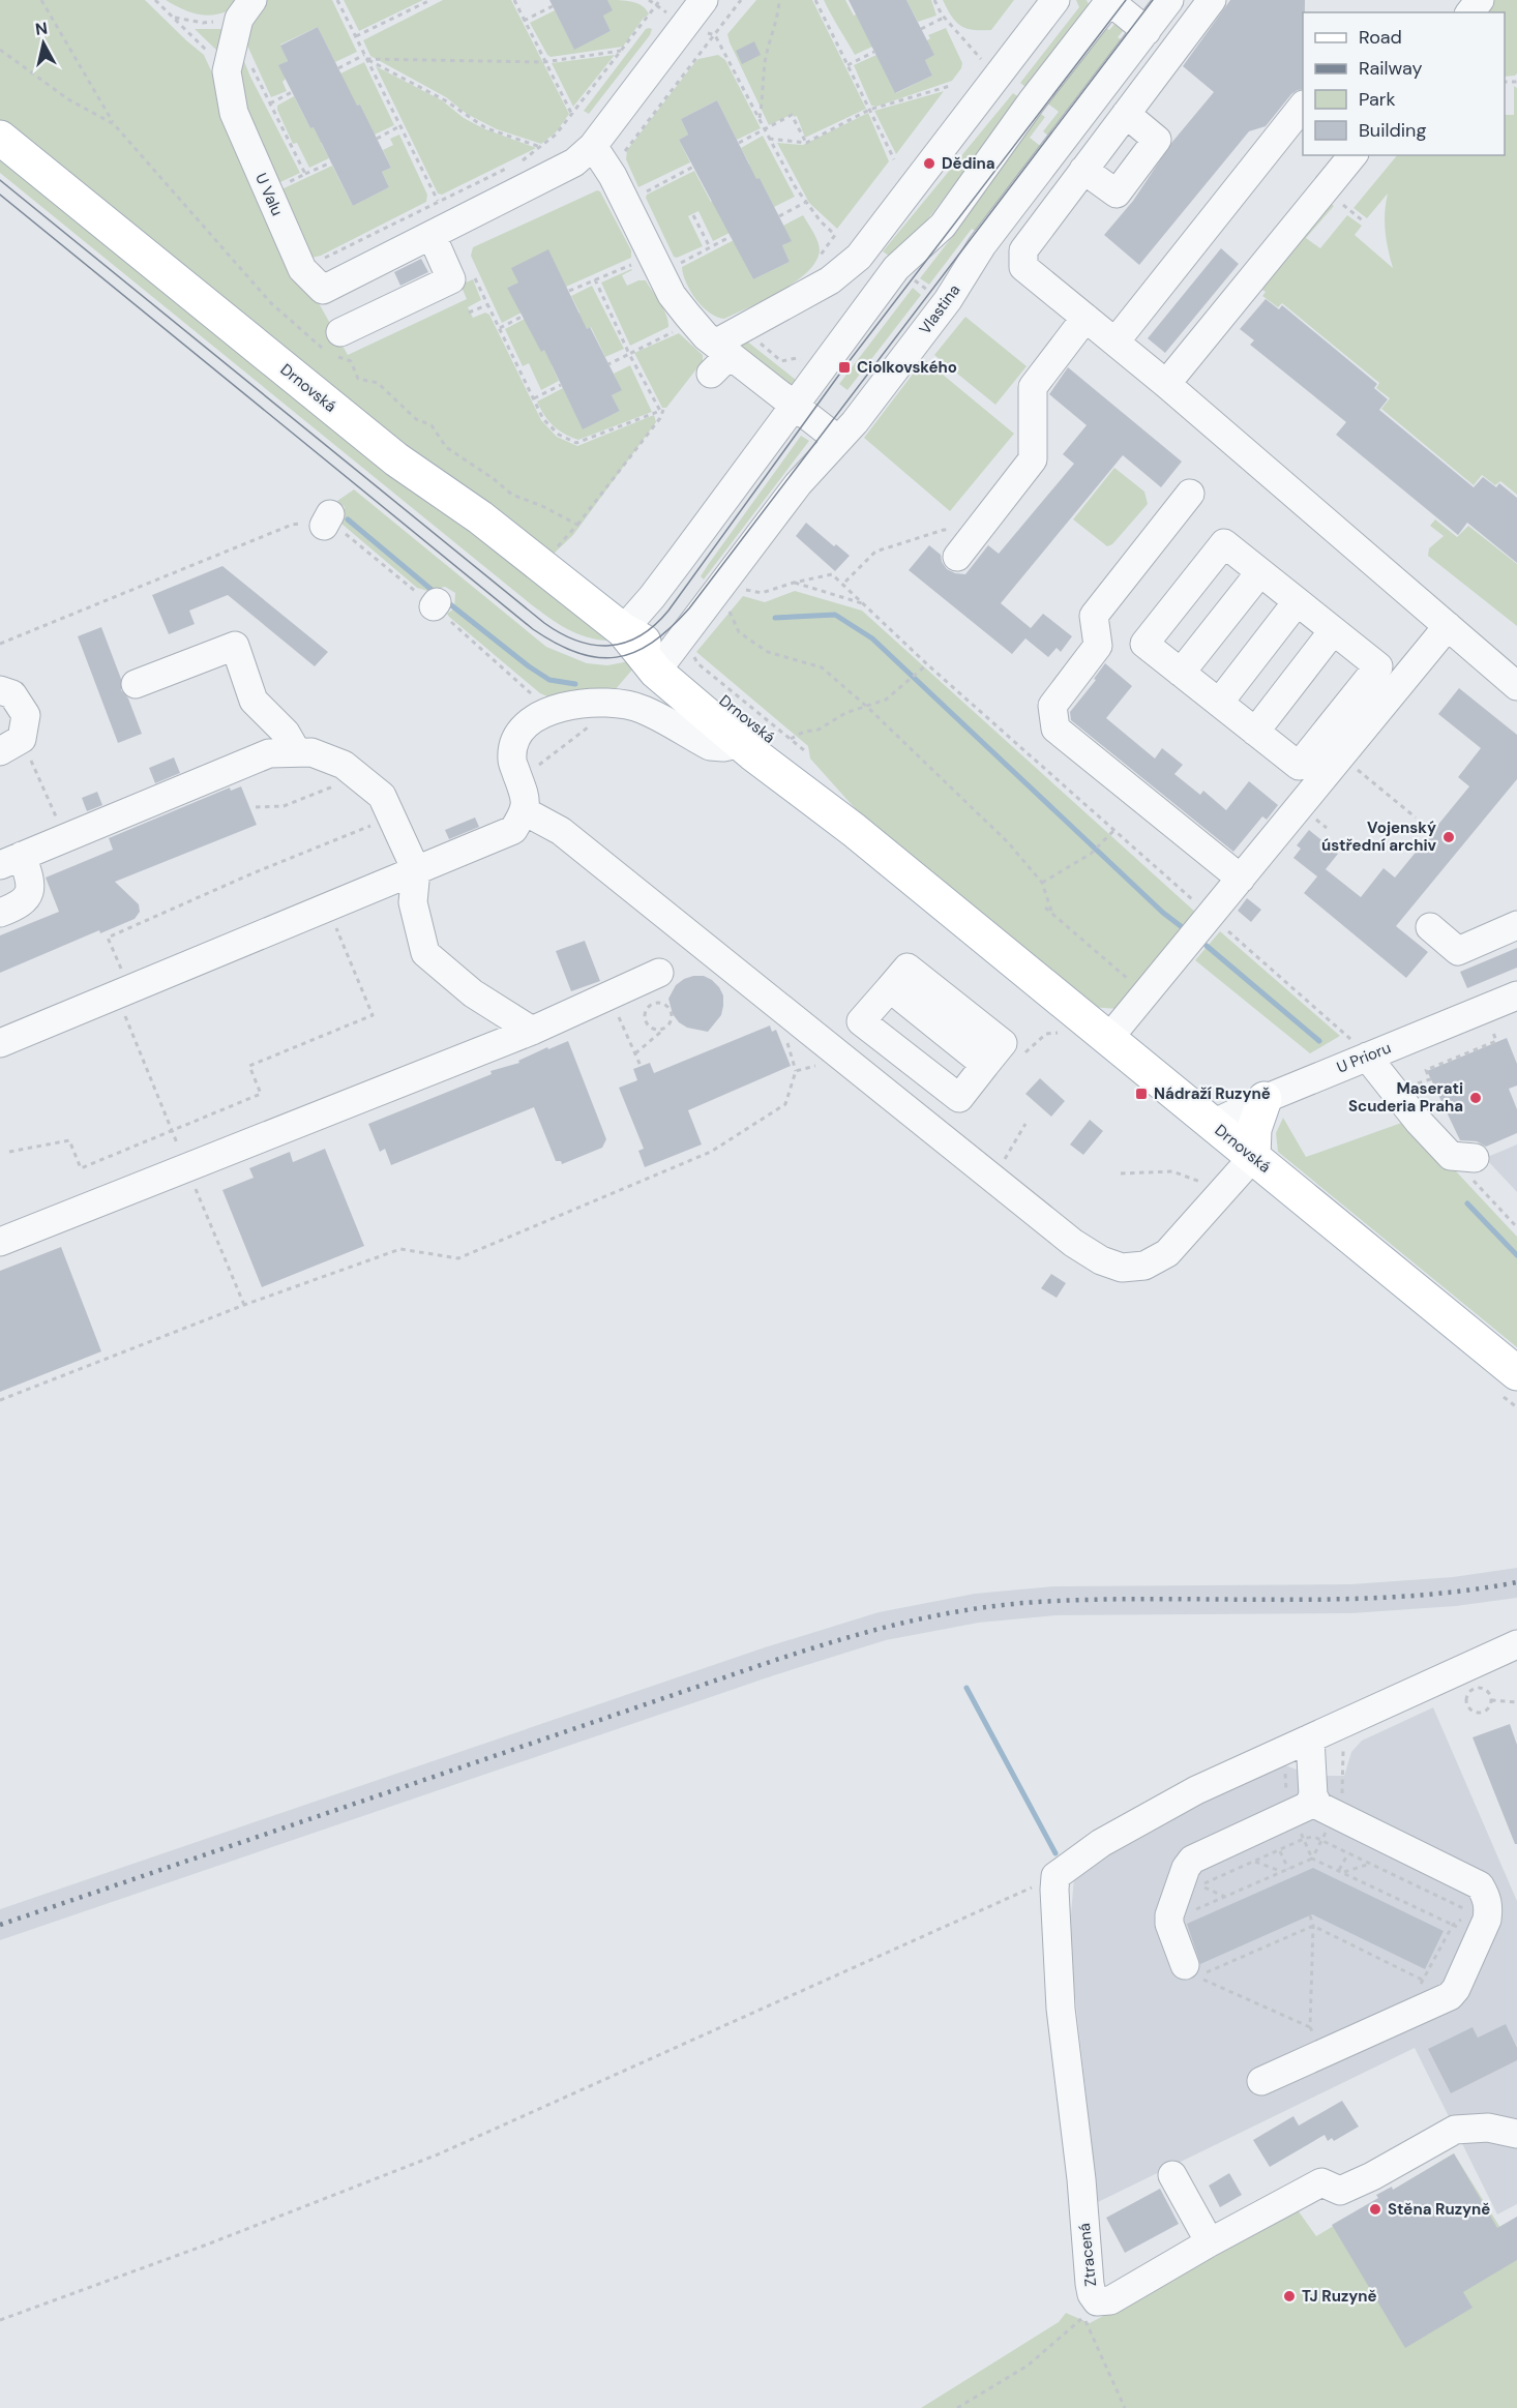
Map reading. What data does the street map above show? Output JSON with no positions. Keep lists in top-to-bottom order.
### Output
{
  "streets": {
    "main road": ["Drnovská"],
    "street": [
      "U Valu",
      "Vlastina",
      "U Prioru",
      "Ztracená"
    ]
  },
  "crossings": [
    ["Vlastina", "Drnovská"],
    ["Drnovská", "U Prioru"]
  ],
  "places": {
    "other": [
      "Dědina",
      "Vojenský ústřední archiv",
      "Maserati Scuderia Praha",
      "Stěna Ruzyně",
      "TJ Ruzyně"
    ],
    "transit": ["Ciolkovského", "Nádraží Ruzyně"]
  },
  "legend": [
    "Road",
    "Railway",
    "Park",
    "Building"
  ],
  "north": "top"
}
